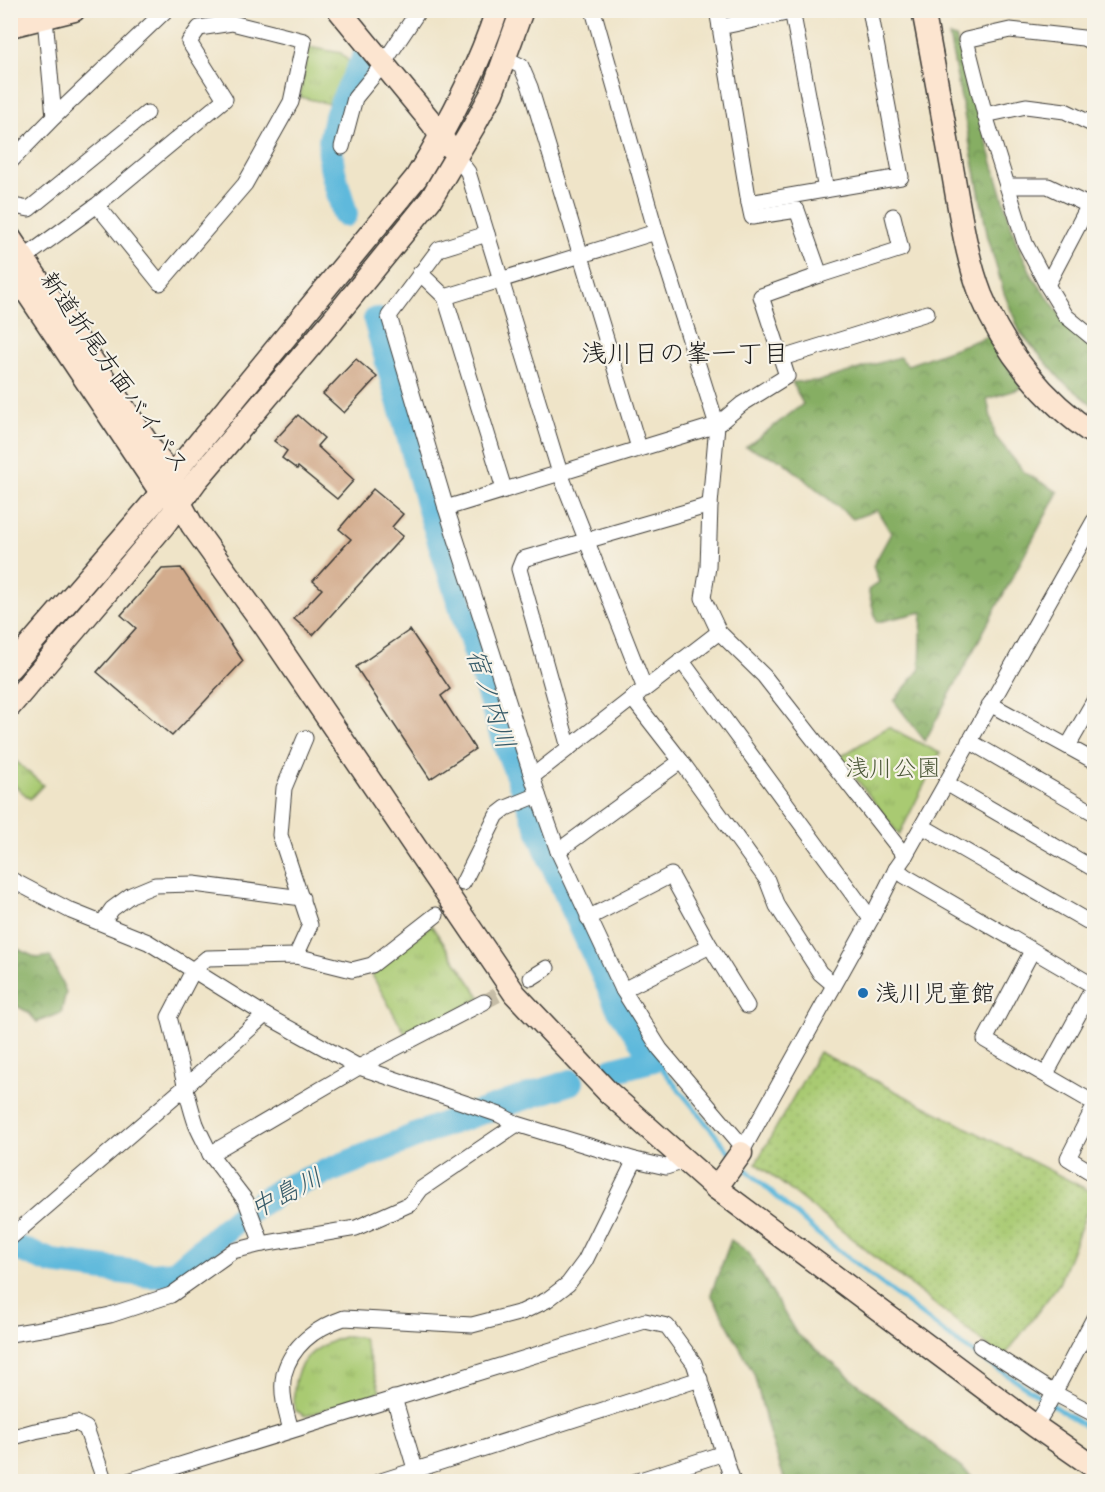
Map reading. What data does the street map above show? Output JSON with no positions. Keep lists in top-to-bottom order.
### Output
{
  "streets": {
    "street": ["新道折尾方面バイパス"]
  },
  "districts": ["浅川日の峯一丁目"],
  "water": ["宿ノ内川", "中島川"],
  "parks": ["浅川公園"],
  "places": ["浅川児童館"]
}
